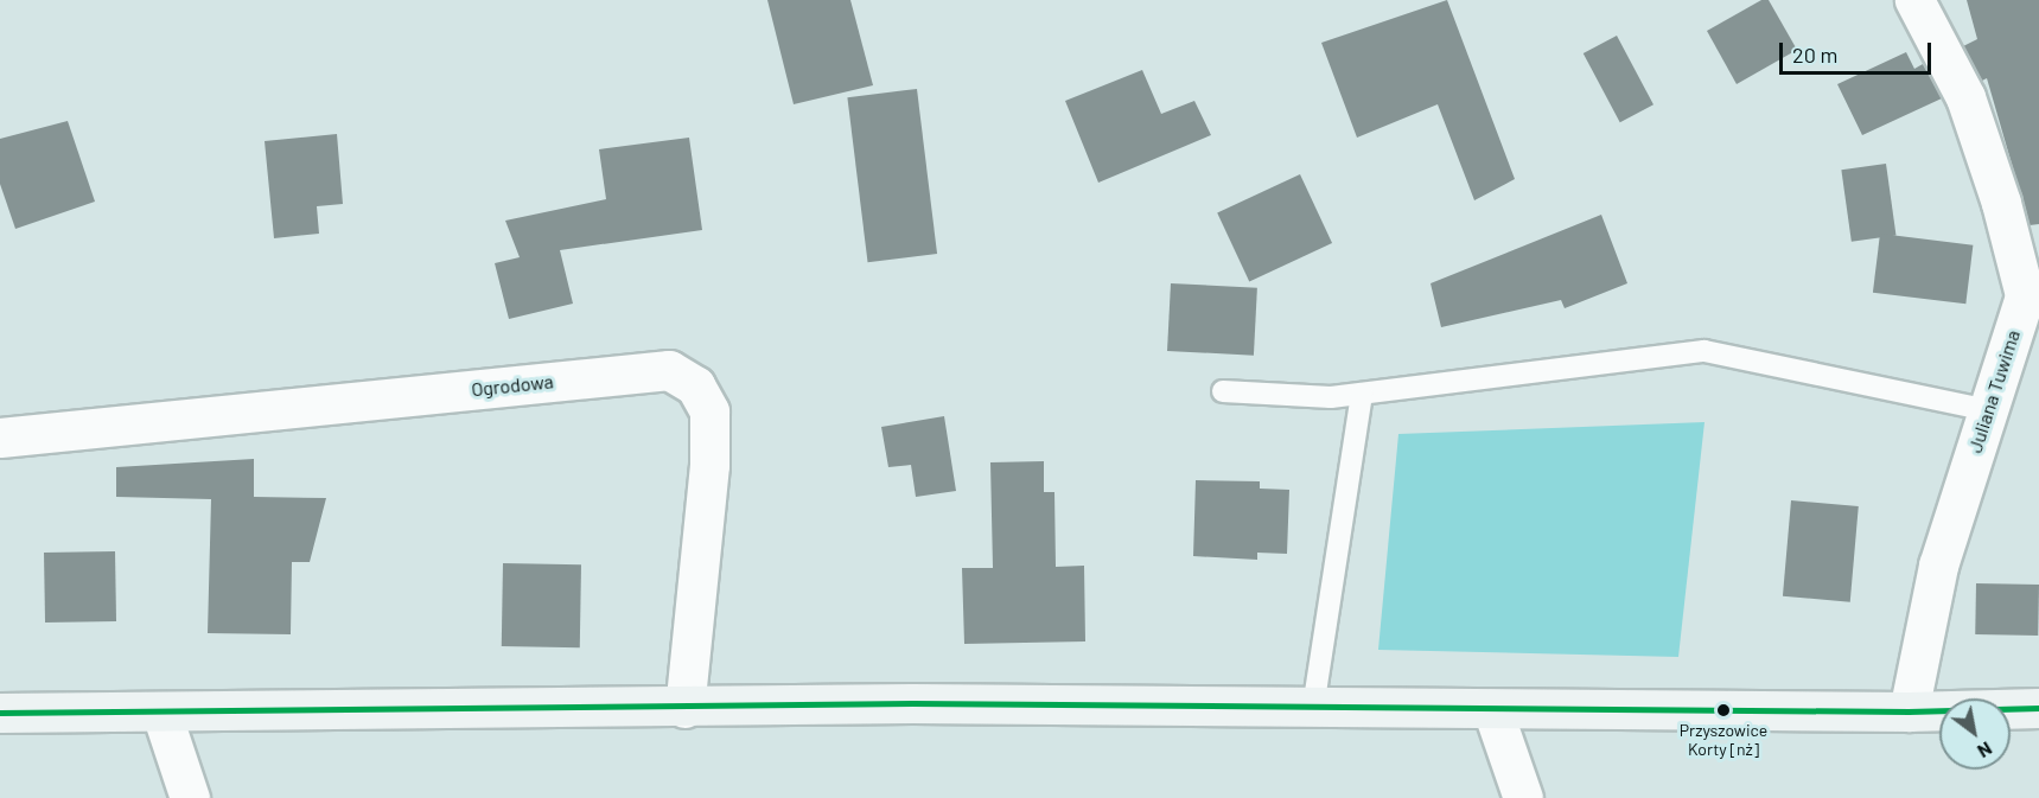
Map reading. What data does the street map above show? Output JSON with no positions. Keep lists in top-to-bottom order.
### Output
{
  "streets": {
    "street": ["Ogrodowa", "Juliana Tuwima"]
  },
  "places": ["Przyszowice Korty [nż]"],
  "scale_bar": "20 m",
  "north": "bottom right"
}
